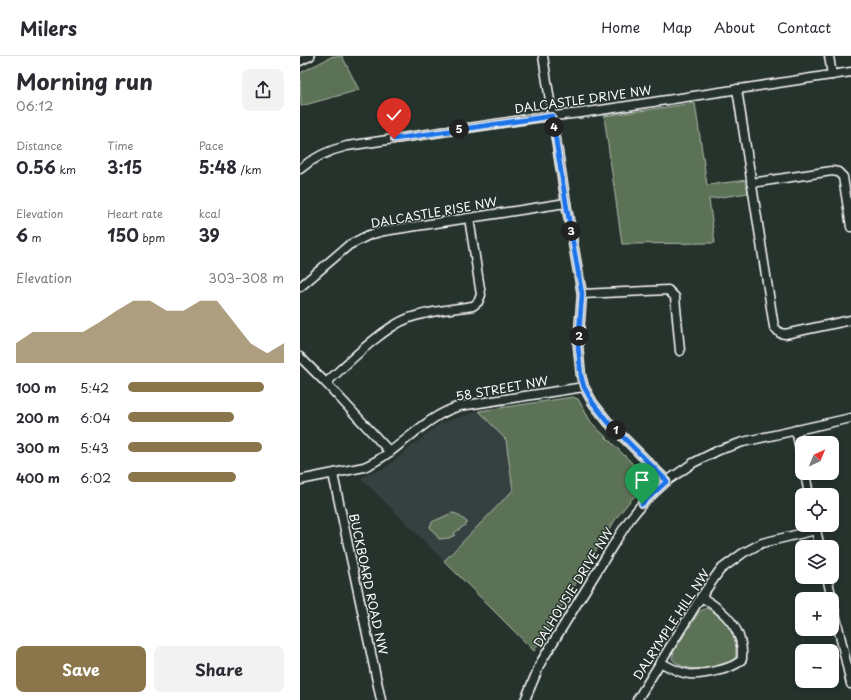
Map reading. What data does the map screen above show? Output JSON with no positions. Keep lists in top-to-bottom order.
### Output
{
  "streets": {
    "street": [
      "DALCASTLE DRIVE NW",
      "DALCASTLE RISE NW",
      "58 STREET NW",
      "BUCKBOARD ROAD NW",
      "DALHOUSIE DRIVE NW",
      "DALRYMPLE HILL NW"
    ]
  },
  "crossings": [
    ["58 STREET NW", "BUCKBOARD ROAD NW"]
  ],
  "north": "top right",
  "page": {
    "header": "Milers",
    "nav": [
      "Home",
      "Map",
      "About",
      "Contact"
    ],
    "heading": ["Morning run", "06:12"],
    "pins": [
      "4",
      "5",
      "3",
      "2",
      "1"
    ],
    "stats": [
      ["Distance", "0.56 km"],
      ["Time", "3:15"],
      ["Pace", "5:48 /km"],
      ["Elevation", "6 m"],
      ["Heart rate", "150 bpm"],
      ["kcal", "39"]
    ],
    "chart": ["Elevation", "303–308 m"],
    "list": [
      {
        "name": "100 m",
        "note": "5:42"
      },
      {
        "name": "200 m",
        "note": "6:04"
      },
      {
        "name": "300 m",
        "note": "5:43"
      },
      {
        "name": "400 m",
        "note": "6:02"
      }
    ],
    "map_buttons": ["+", "−"],
    "buttons": ["Save", "Share"]
  }
}
